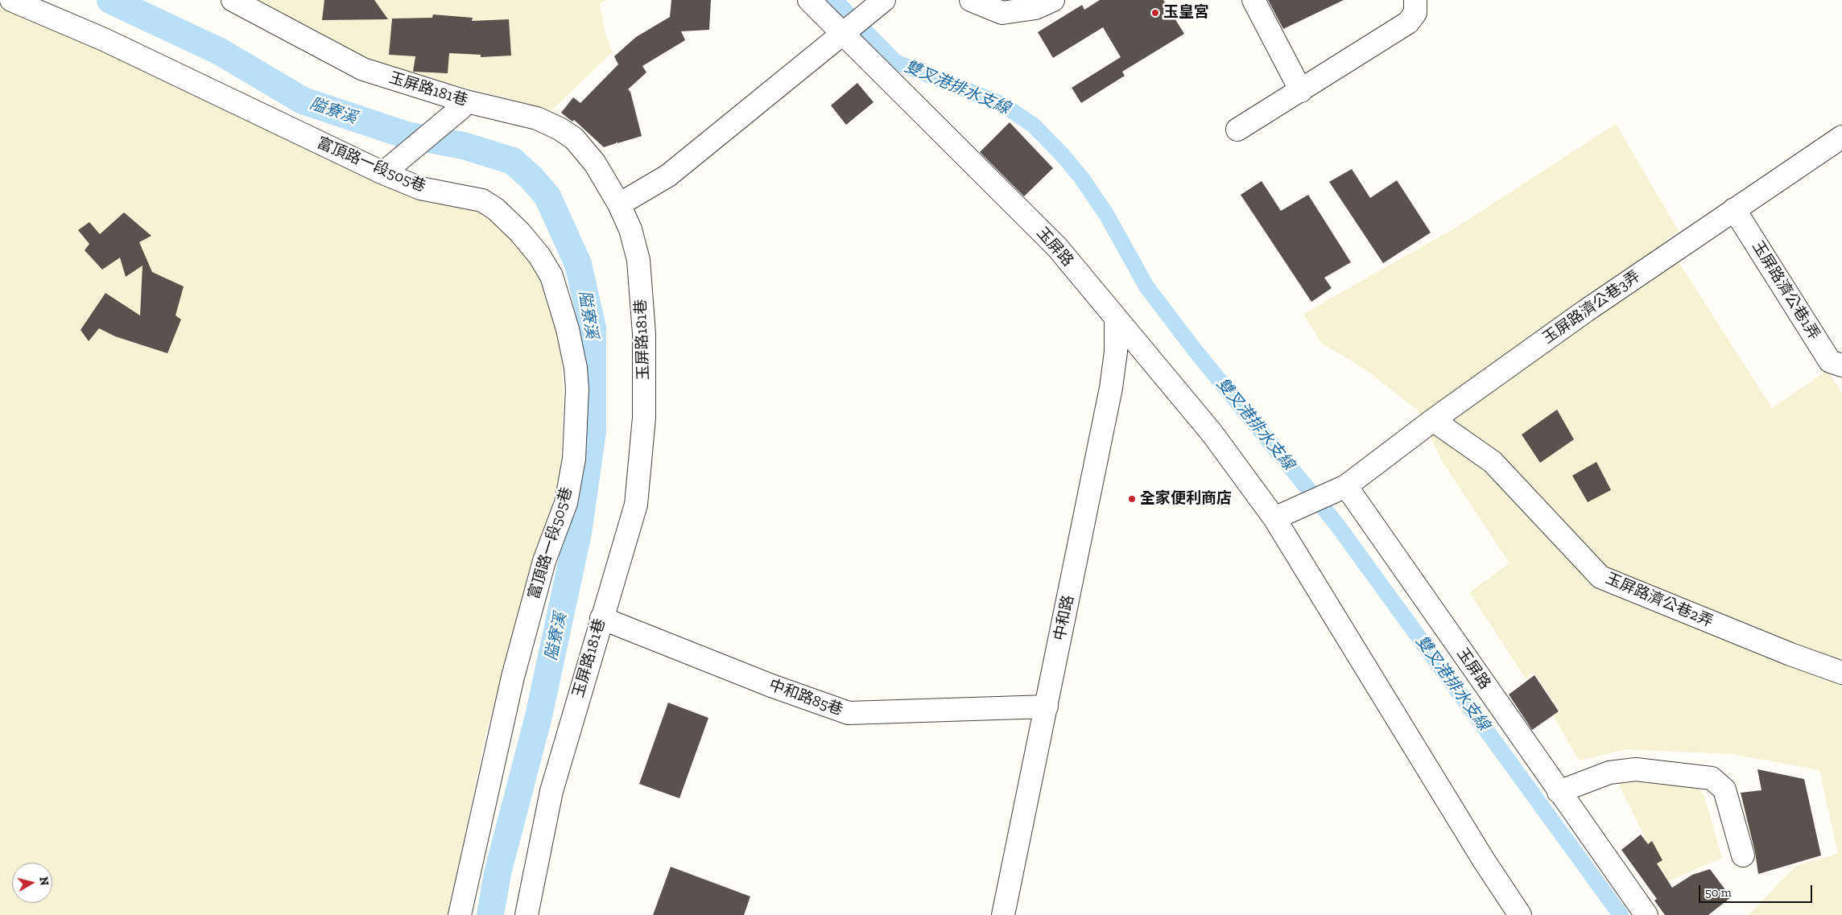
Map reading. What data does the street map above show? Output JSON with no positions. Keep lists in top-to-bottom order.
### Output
{
  "streets": {
    "street": [
      "玉屏路181巷",
      "富頂路一段505巷",
      "玉屏路",
      "玉屏路濟公巷1弄",
      "玉屏路濟公巷3弄",
      "玉屏路濟公巷2弄",
      "中和路",
      "中和路85巷"
    ]
  },
  "crossings": [
    ["玉屏路181巷", "中和路85巷"],
    ["玉屏路", "玉屏路濟公巷3弄"],
    ["玉屏路", "中和路"],
    ["玉屏路濟公巷1弄", "玉屏路濟公巷3弄"],
    ["玉屏路濟公巷3弄", "玉屏路濟公巷2弄"],
    ["中和路", "中和路85巷"]
  ],
  "water": ["雙叉港排水支線", "隘寮溪"],
  "places": ["玉皇宮", "全家便利商店"],
  "scale_bar": "50 m",
  "north": "right"
}
